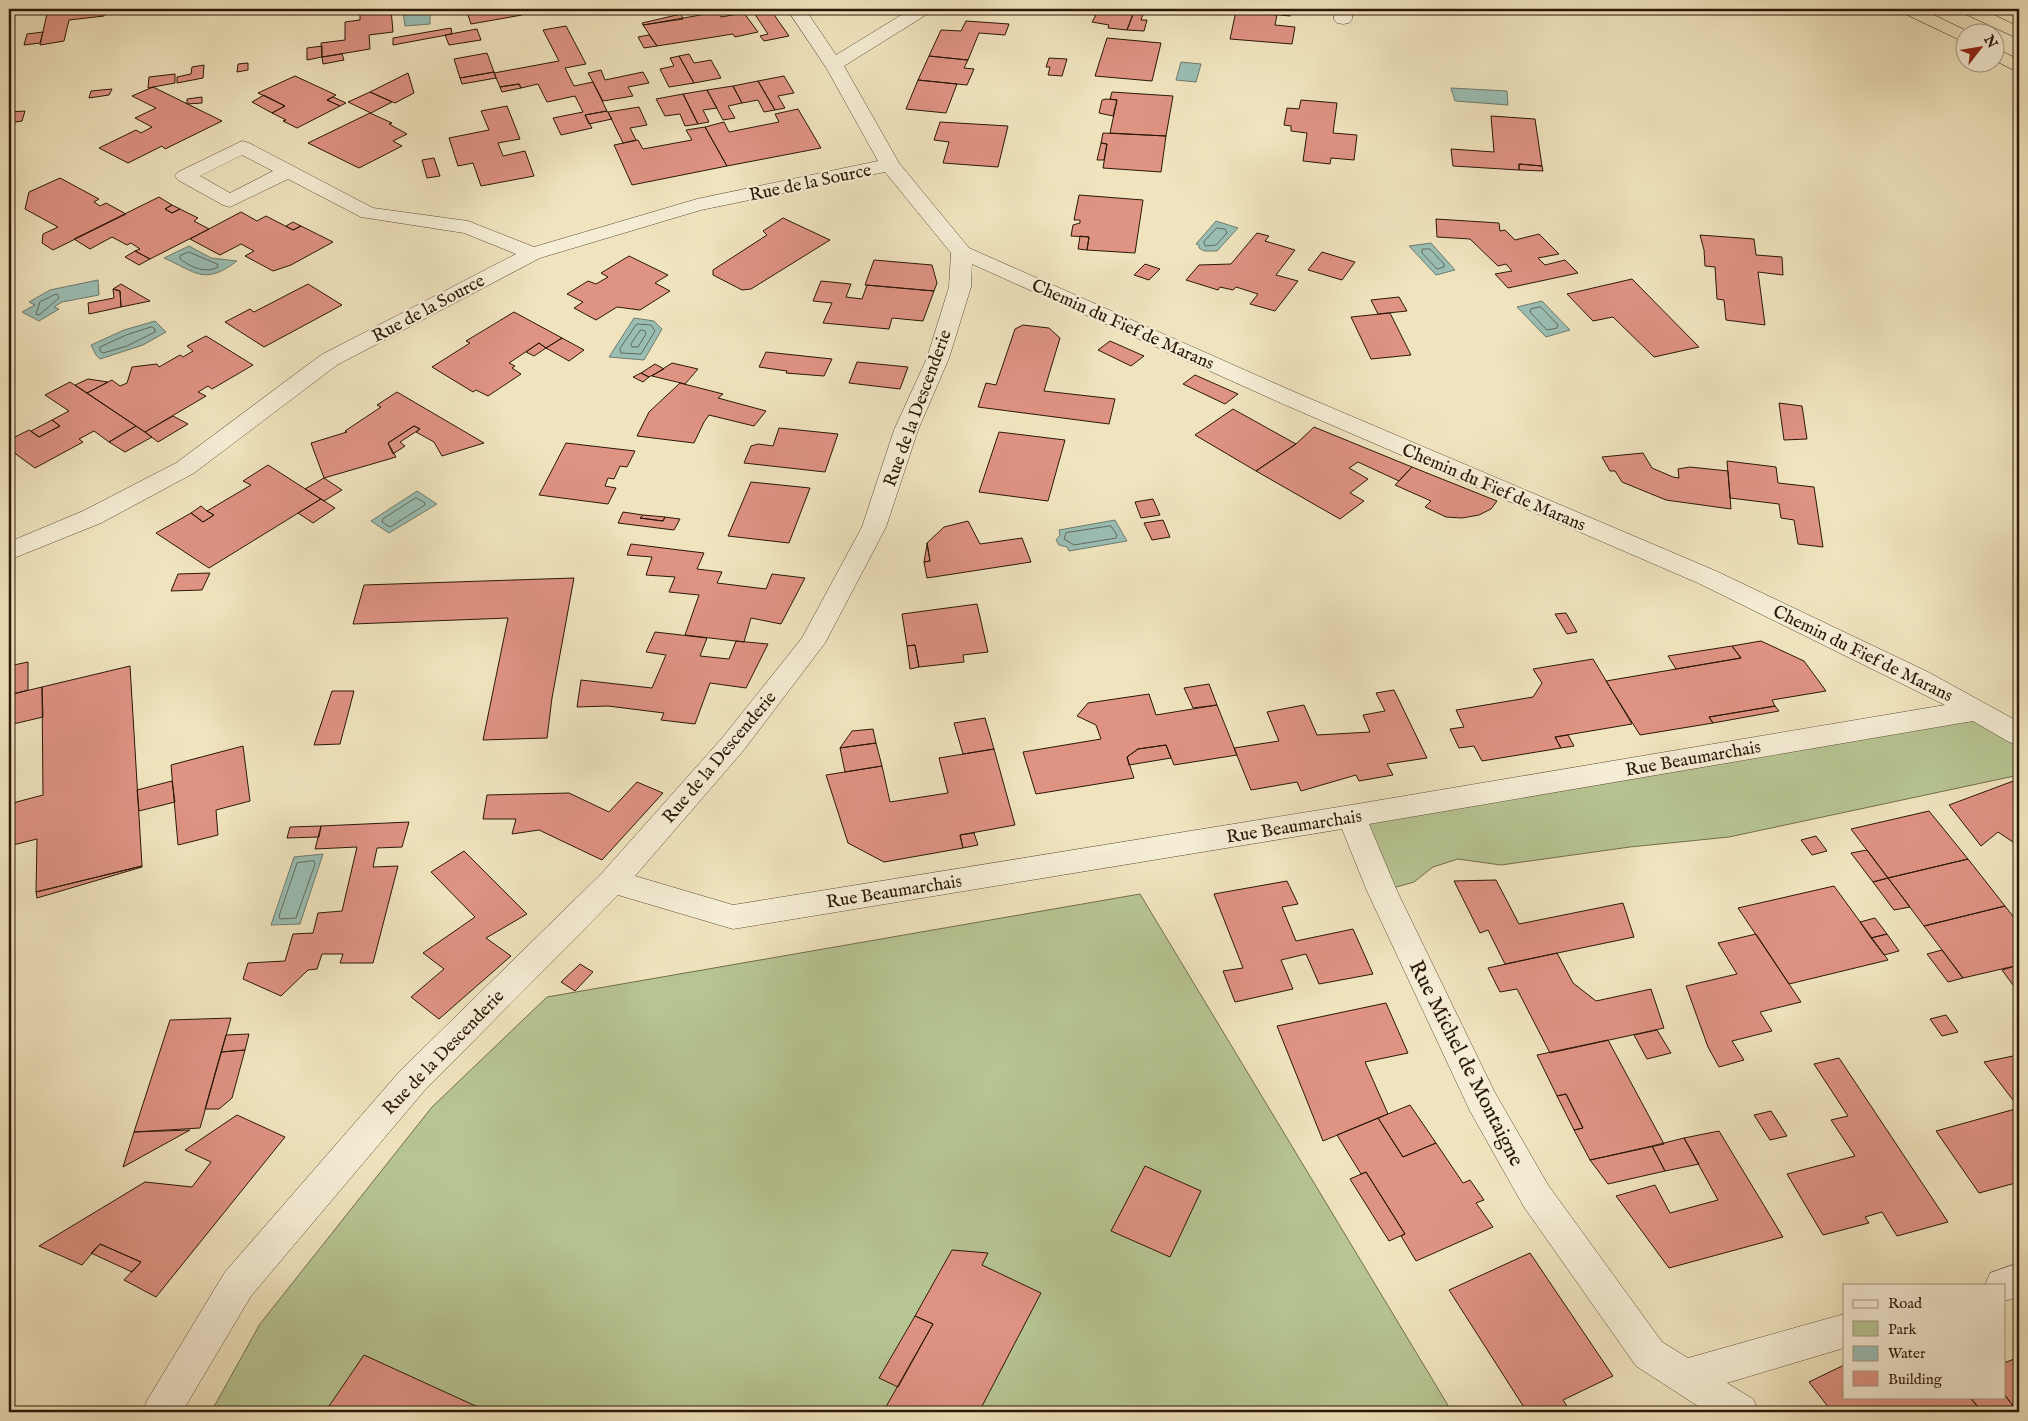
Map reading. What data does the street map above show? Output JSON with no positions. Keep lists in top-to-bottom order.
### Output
{
  "streets": {
    "street": [
      "Rue de la Source",
      "Chemin du Fief de Marans",
      "Rue de la Descenderie",
      "Rue Beaumarchais",
      "Rue Michel de Montaigne"
    ]
  },
  "crossings": [
    ["Chemin du Fief de Marans", "Rue de la Descenderie"],
    ["Chemin du Fief de Marans", "Rue Beaumarchais"],
    ["Rue de la Descenderie", "Rue Beaumarchais"],
    ["Rue Beaumarchais", "Rue Michel de Montaigne"]
  ],
  "legend": [
    "Road",
    "Park",
    "Water",
    "Building"
  ],
  "north": "top right"
}
